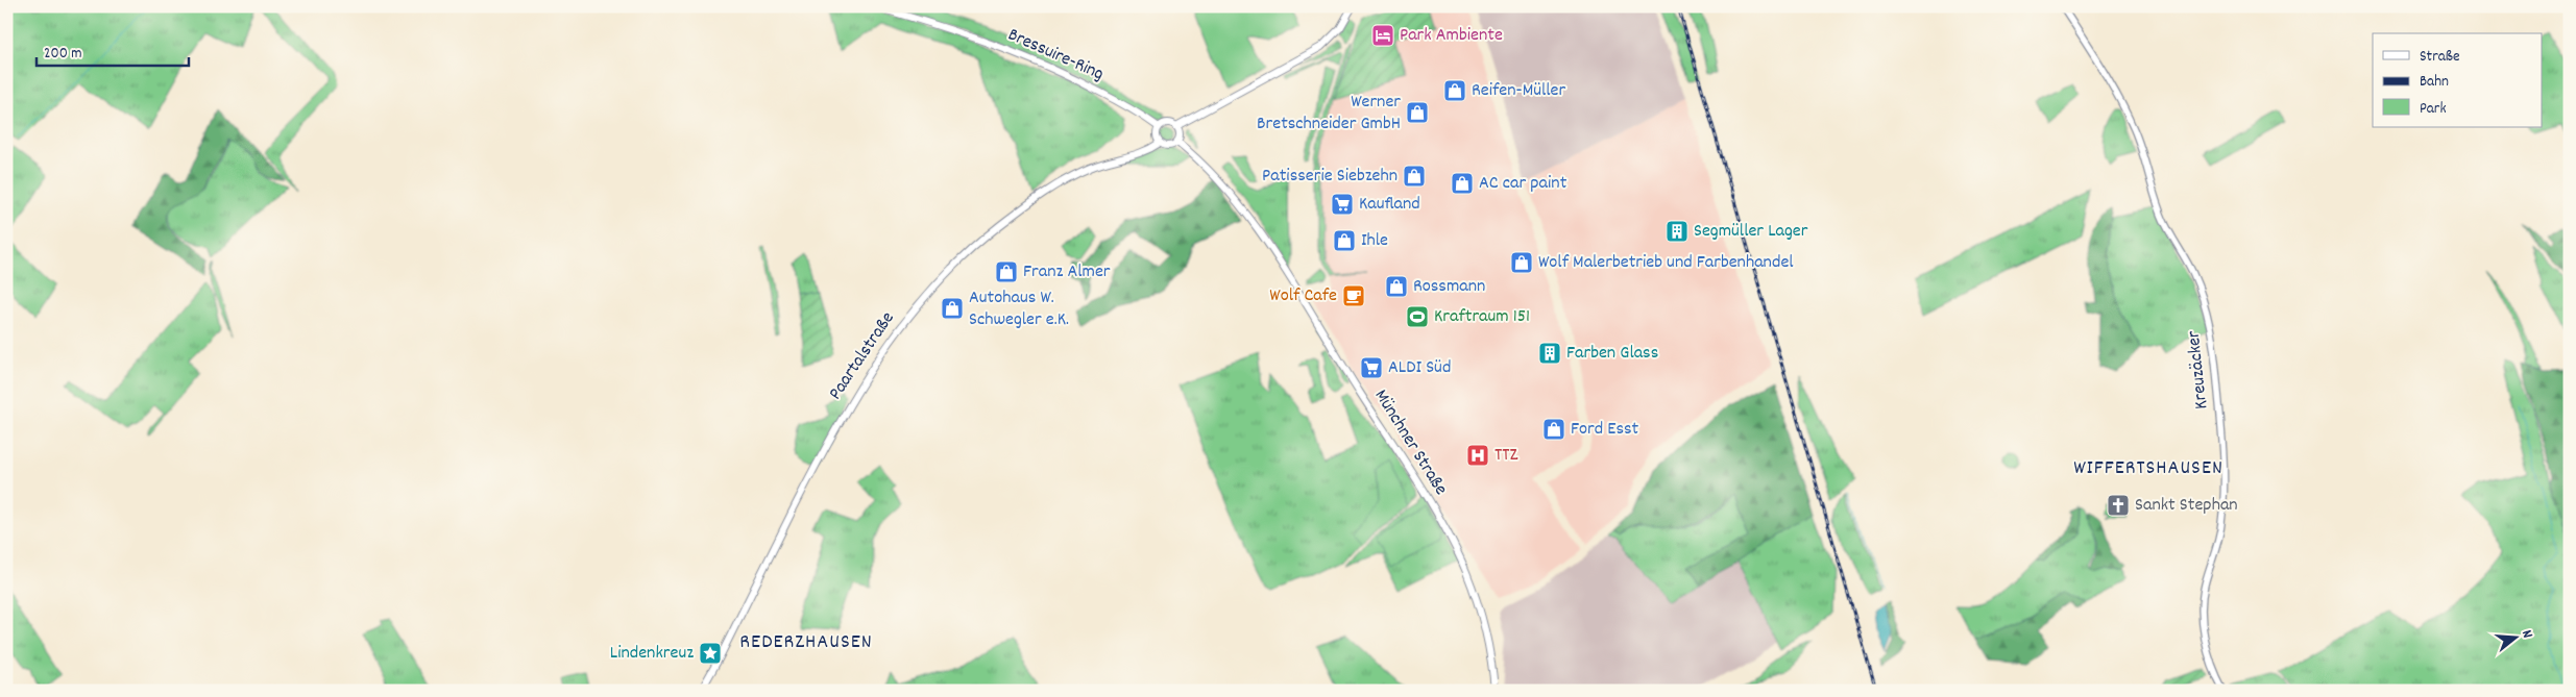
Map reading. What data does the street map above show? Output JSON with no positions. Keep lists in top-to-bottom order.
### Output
{
  "streets": {
    "main road": ["Bressuire-Ring", "Paartalstraße", "Münchner Straße"],
    "street": ["Kreuzäcker"]
  },
  "crossings": [
    ["Bressuire-Ring", "Paartalstraße"],
    ["Bressuire-Ring", "Münchner Straße"],
    ["Paartalstraße", "Münchner Straße"]
  ],
  "districts": ["WIFFERTSHAUSEN", "REDERZHAUSEN"],
  "places": {
    "hotel": ["Park Ambiente"],
    "shop": [
      "Reifen-Müller",
      "Werner Bretschneider GmbH",
      "Patisserie Siebzehn",
      "AC car paint",
      "Ihle",
      "Wolf Malerbetrieb und Farbenhandel",
      "Franz Almer",
      "Rossmann",
      "Autohaus W. Schwegler e.K.",
      "Ford Esst"
    ],
    "supermarket": ["Kaufland", "ALDI Süd"],
    "building": ["Segmüller Lager", "Farben Glass"],
    "cafe": ["Wolf Cafe"],
    "sports": ["Kraftraum 151"],
    "hospital": ["TTZ"],
    "church": ["Sankt Stephan"],
    "place": ["Lindenkreuz"]
  },
  "legend": ["Straße", "Bahn", "Park"],
  "scale_bar": "200 m",
  "north": "right"
}
